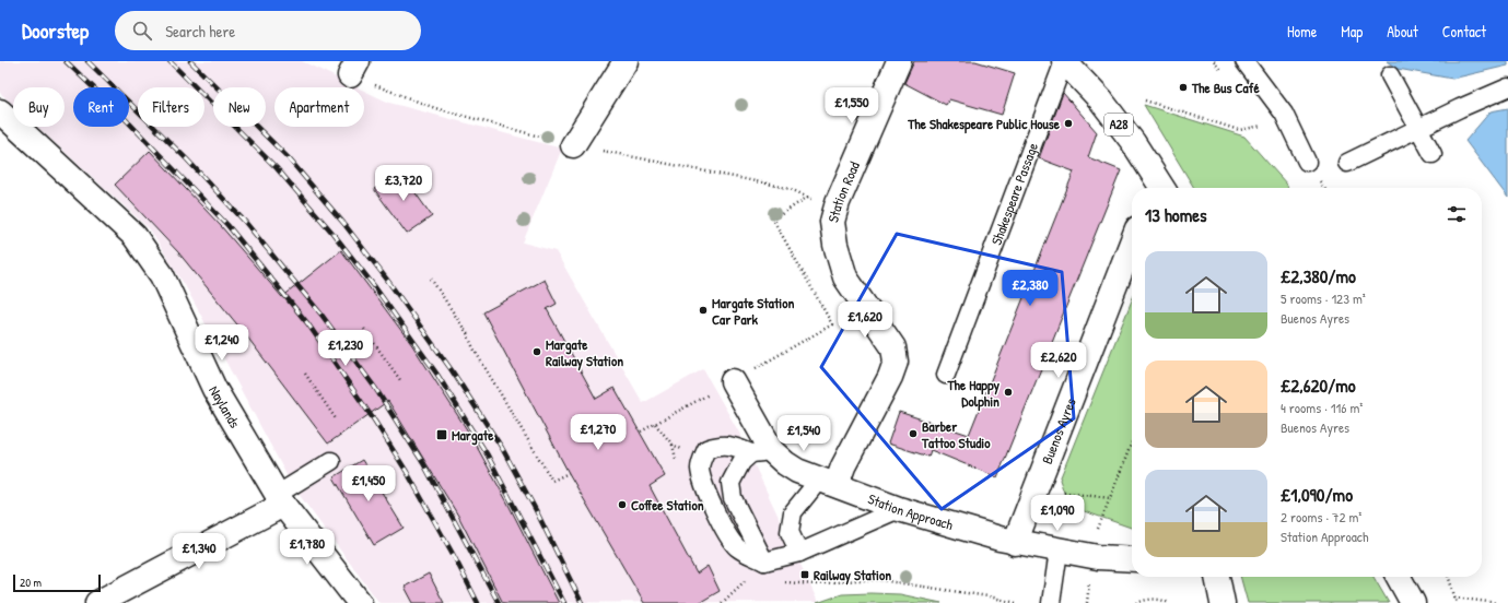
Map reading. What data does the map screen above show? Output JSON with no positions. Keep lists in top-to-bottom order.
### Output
{
  "streets": {
    "main road": [
      "A28",
      "Station Road",
      "Naylands",
      "Buenos Ayres",
      "Station Approach"
    ],
    "lane": ["Shakespeare Passage"]
  },
  "crossings": [
    ["A28", "Shakespeare Passage"],
    ["Station Road", "Station Approach"],
    ["Buenos Ayres", "Station Approach"]
  ],
  "places": {
    "other": [
      "The Bus Café",
      "The Shakespeare Public House",
      "Margate Station Car Park",
      "Margate Railway Station",
      "The Happy Dolphin",
      "Barber Tattoo Studio",
      "Coffee Station"
    ],
    "transit": ["Margate", "Railway Station"]
  },
  "scale_bar": "20 m",
  "page": {
    "header": "Doorstep",
    "search": "Search here",
    "nav": [
      "Home",
      "Map",
      "About",
      "Contact"
    ],
    "price": [
      "£1,550",
      "£3,720",
      "£2,380",
      "£1,620",
      "£1,240",
      "£1,230",
      "£2,620",
      "£1,270",
      "£1,540",
      "£1,450",
      "£1,090",
      "£1,780",
      "£1,340"
    ],
    "chip": [
      "Buy",
      "Rent",
      "Filters",
      "New",
      "Apartment"
    ],
    "heading": "13 homes",
    "list": [
      {
        "name": "£2,380/mo",
        "note": "5 rooms · 123 m² · Buenos Ayres"
      },
      {
        "name": "£2,620/mo",
        "note": "4 rooms · 116 m² · Buenos Ayres"
      },
      {
        "name": "£1,090/mo",
        "note": "2 rooms · 72 m² · Station Approach"
      }
    ],
    "scale": "20 m"
  }
}
